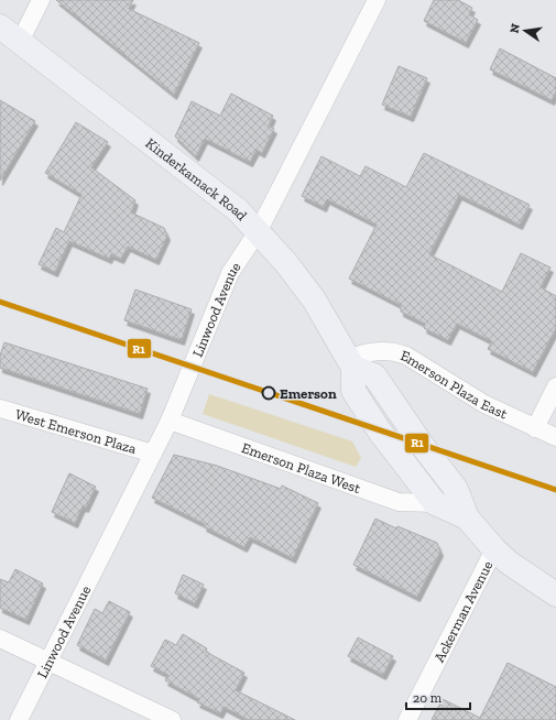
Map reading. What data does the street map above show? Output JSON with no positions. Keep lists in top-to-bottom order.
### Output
{
  "streets": {
    "main road": ["Kinderkamack Road"],
    "street": [
      "Linwood Avenue",
      "Emerson Plaza East",
      "West Emerson Plaza",
      "Emerson Plaza West",
      "Ackerman Avenue"
    ]
  },
  "crossings": [
    ["Kinderkamack Road", "Linwood Avenue"],
    ["Kinderkamack Road", "Emerson Plaza East"],
    ["Kinderkamack Road", "Emerson Plaza West"],
    ["Kinderkamack Road", "Ackerman Avenue"],
    ["Linwood Avenue", "West Emerson Plaza"],
    ["Linwood Avenue", "Emerson Plaza West"]
  ],
  "places": ["Emerson"],
  "lines": ["transit line R1"],
  "scale_bar": "20 m",
  "north": "left"
}
